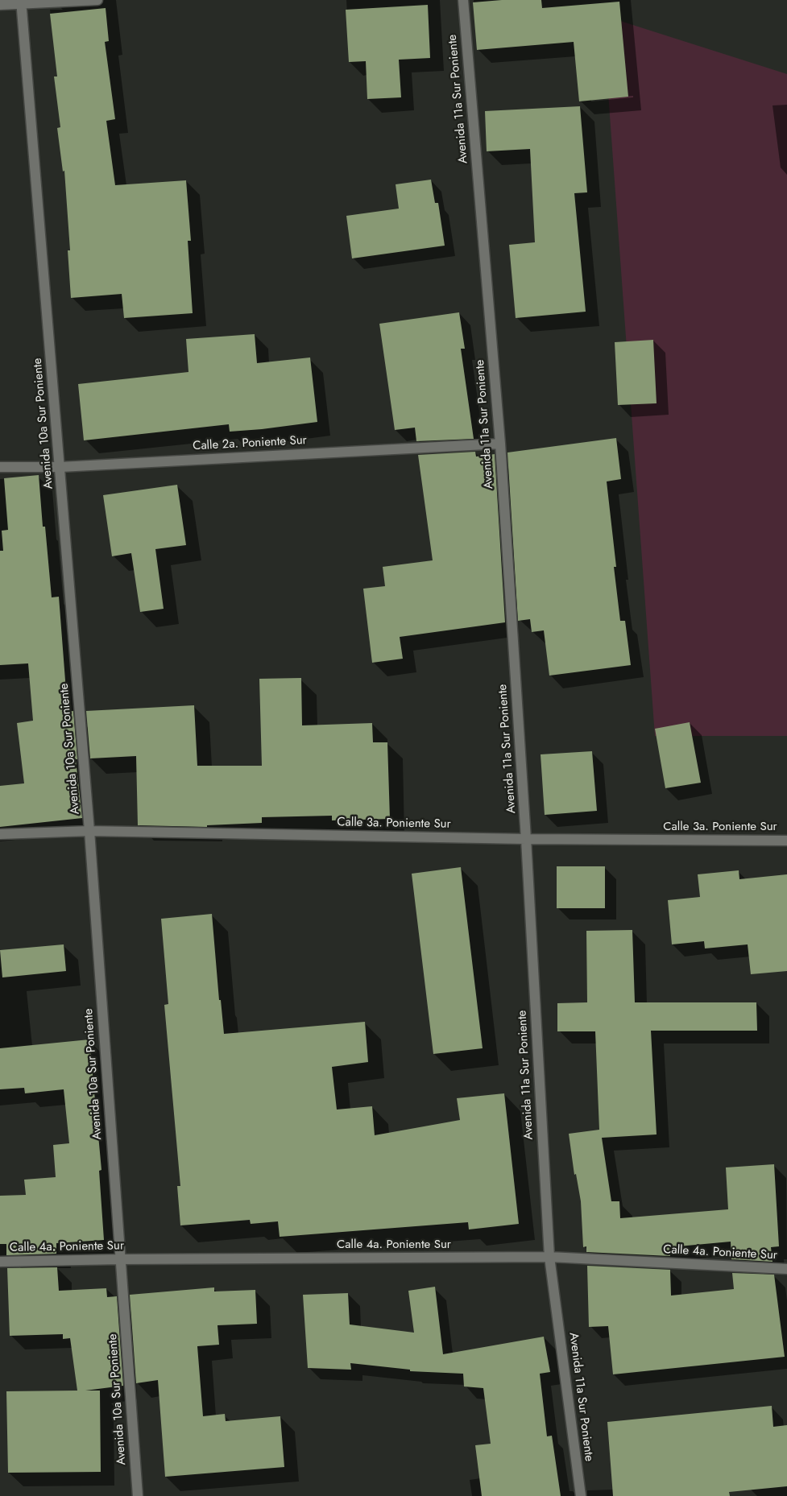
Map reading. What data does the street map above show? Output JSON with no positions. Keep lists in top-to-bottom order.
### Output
{
  "streets": {
    "street": [
      "Avenida 11a Sur Poniente",
      "Avenida 10a Sur Poniente",
      "Calle 2a. Poniente Sur",
      "Calle 3a. Poniente Sur",
      "Calle 4a. Poniente Sur"
    ]
  },
  "crossings": [
    ["Avenida 11a Sur Poniente", "Calle 2a. Poniente Sur"],
    ["Avenida 11a Sur Poniente", "Calle 3a. Poniente Sur"],
    ["Avenida 11a Sur Poniente", "Calle 4a. Poniente Sur"],
    ["Avenida 10a Sur Poniente", "Calle 2a. Poniente Sur"],
    ["Avenida 10a Sur Poniente", "Calle 3a. Poniente Sur"],
    ["Avenida 10a Sur Poniente", "Calle 4a. Poniente Sur"]
  ]
}
